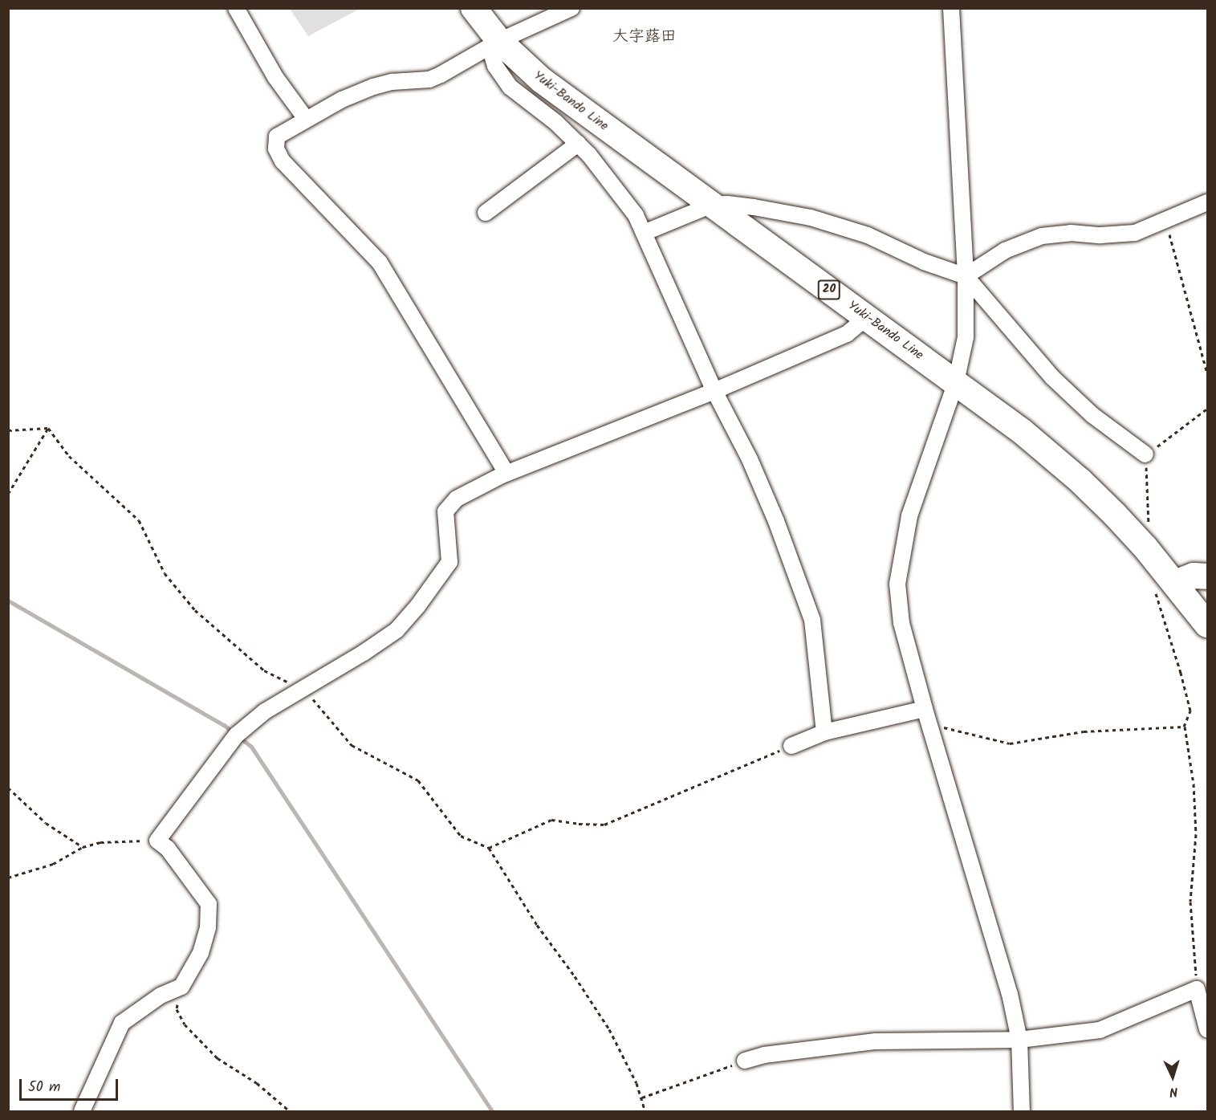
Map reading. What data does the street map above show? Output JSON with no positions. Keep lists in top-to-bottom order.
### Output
{
  "streets": {
    "main road": ["Yuki-Bando Line", "20"]
  },
  "districts": ["大字蕗田"],
  "scale_bar": "50 m",
  "north": "bottom"
}
